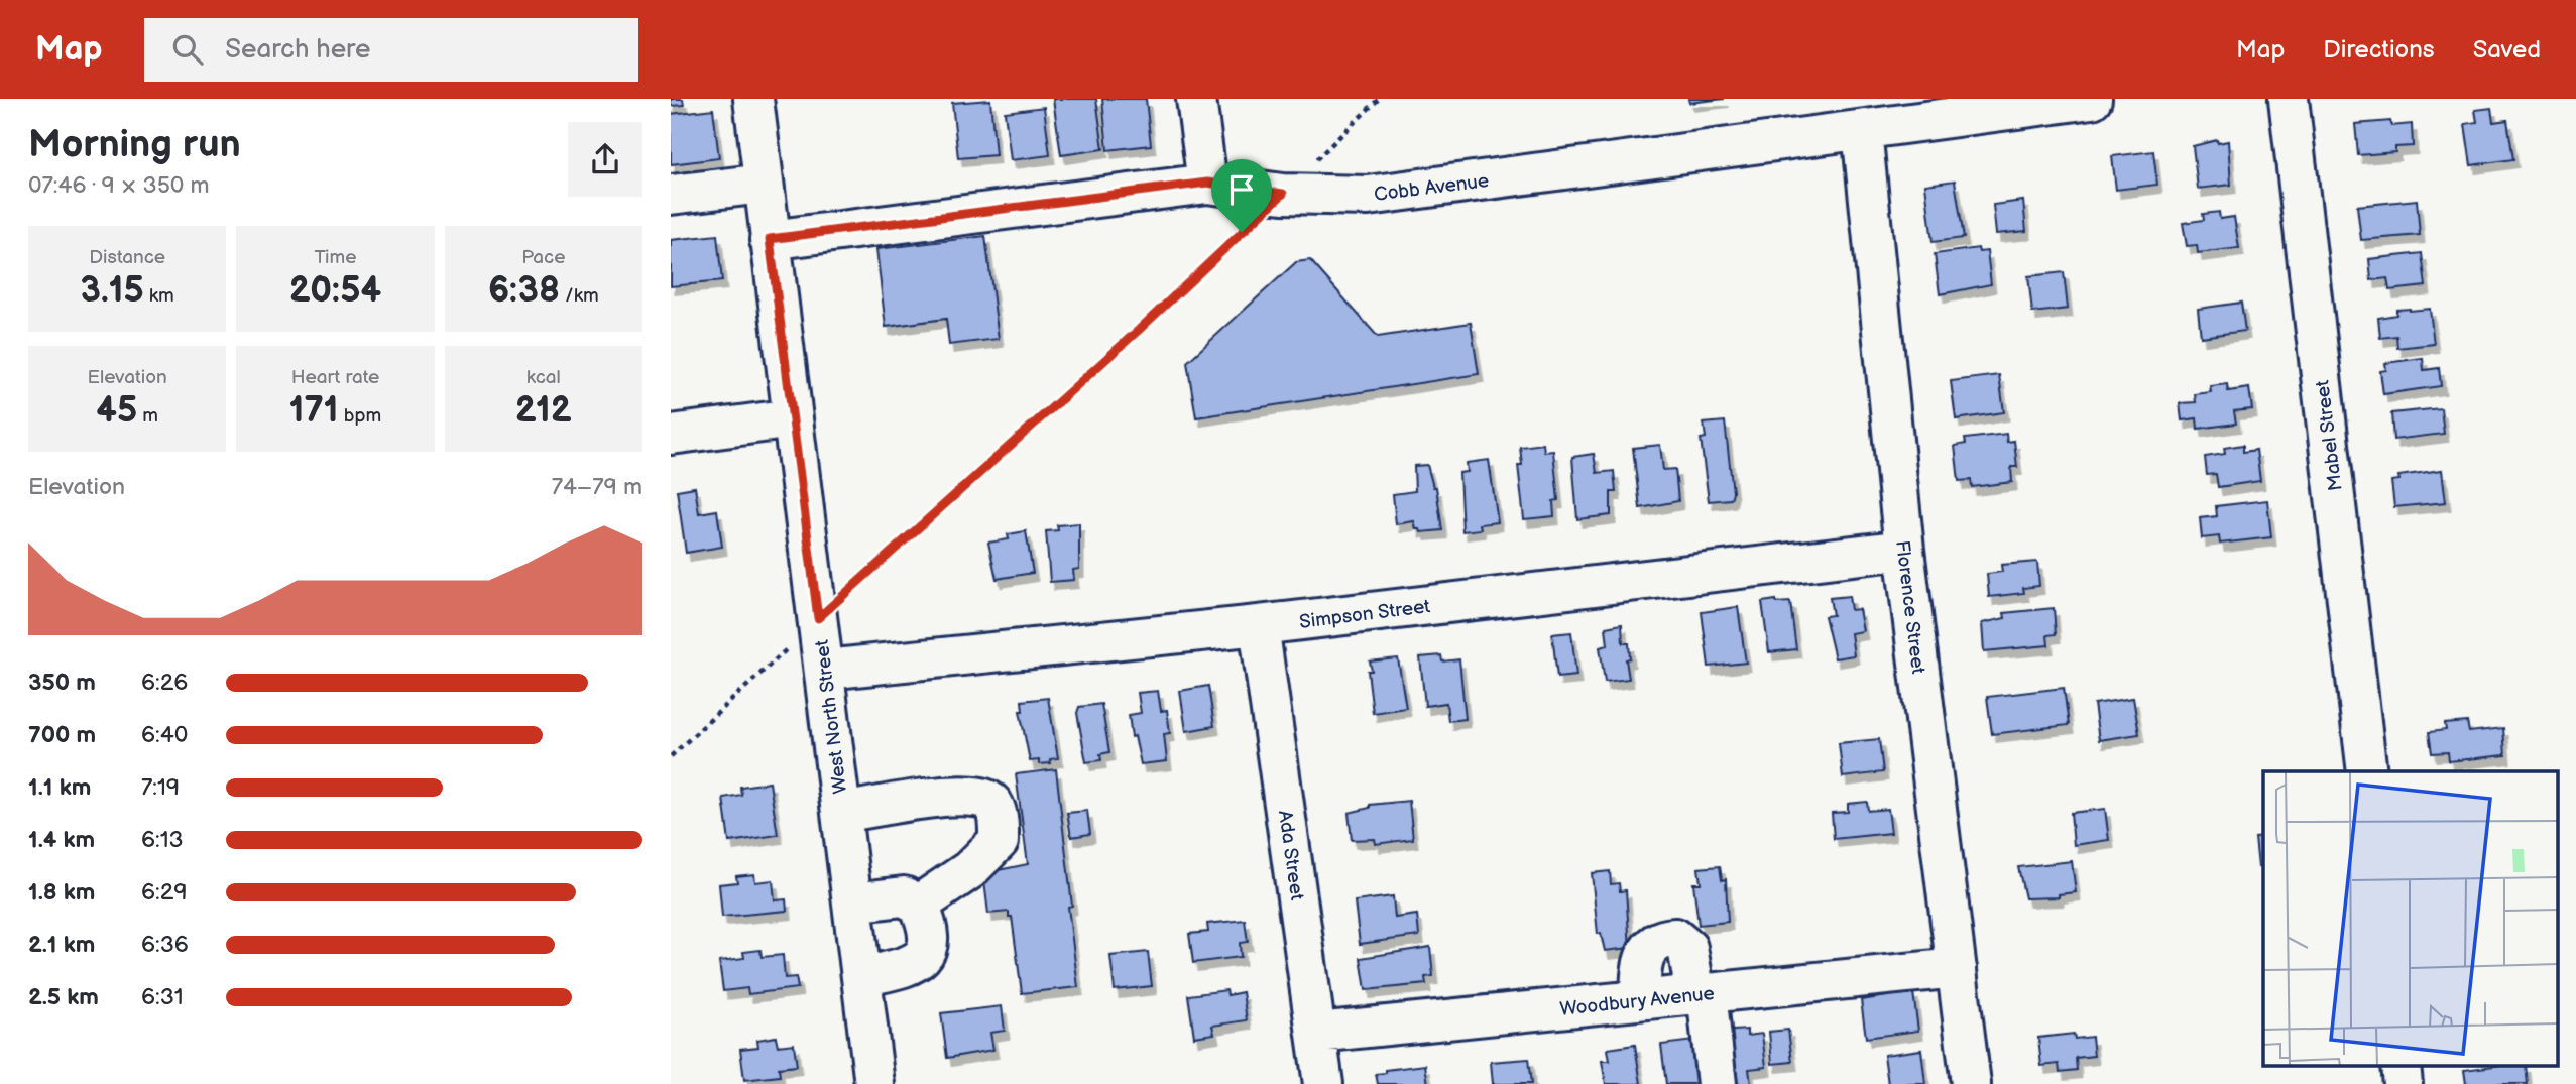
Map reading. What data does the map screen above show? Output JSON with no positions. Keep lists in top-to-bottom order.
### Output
{
  "streets": {
    "street": [
      "Cobb Avenue",
      "Mabel Street",
      "Florence Street",
      "Simpson Street",
      "West North Street",
      "Ada Street",
      "Woodbury Avenue"
    ]
  },
  "crossings": [
    ["Cobb Avenue", "Florence Street"],
    ["Cobb Avenue", "West North Street"],
    ["Florence Street", "Simpson Street"],
    ["Florence Street", "Woodbury Avenue"],
    ["Simpson Street", "West North Street"],
    ["Simpson Street", "Ada Street"],
    ["Ada Street", "Woodbury Avenue"]
  ],
  "page": {
    "header": "Map",
    "search": "Search here",
    "nav": ["Map", "Directions", "Saved"],
    "heading": ["Morning run", "07:46 · 9 × 350 m"],
    "stats": [
      ["Distance", "3.15 km"],
      ["Time", "20:54"],
      ["Pace", "6:38 /km"],
      ["Elevation", "45 m"],
      ["Heart rate", "171 bpm"],
      ["kcal", "212"]
    ],
    "chart": ["Elevation", "74–79 m"],
    "list": [
      {
        "name": "350 m",
        "note": "6:26"
      },
      {
        "name": "700 m",
        "note": "6:40"
      },
      {
        "name": "1.1 km",
        "note": "7:19"
      },
      {
        "name": "1.4 km",
        "note": "6:13"
      },
      {
        "name": "1.8 km",
        "note": "6:29"
      },
      {
        "name": "2.1 km",
        "note": "6:36"
      },
      {
        "name": "2.5 km",
        "note": "6:31"
      }
    ]
  }
}
